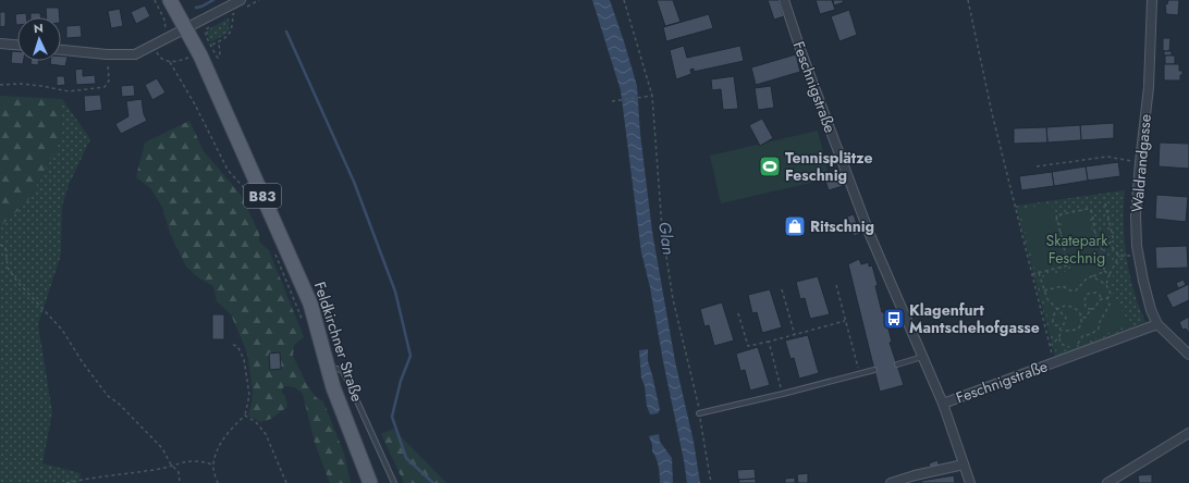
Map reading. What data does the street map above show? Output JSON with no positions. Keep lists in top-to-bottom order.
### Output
{
  "streets": {
    "main road": ["B83", "Feldkirchner Straße"],
    "street": ["Feschnigstraße", "Waldrandgasse"]
  },
  "crossings": [
    ["Feschnigstraße", "Waldrandgasse"]
  ],
  "water": ["Glan"],
  "parks": ["Skatepark Feschnig"],
  "places": {
    "sports": ["Tennisplätze Feschnig"],
    "shop": ["Ritschnig"],
    "bus stop": ["Klagenfurt Mantschehofgasse"]
  },
  "north": "top"
}
